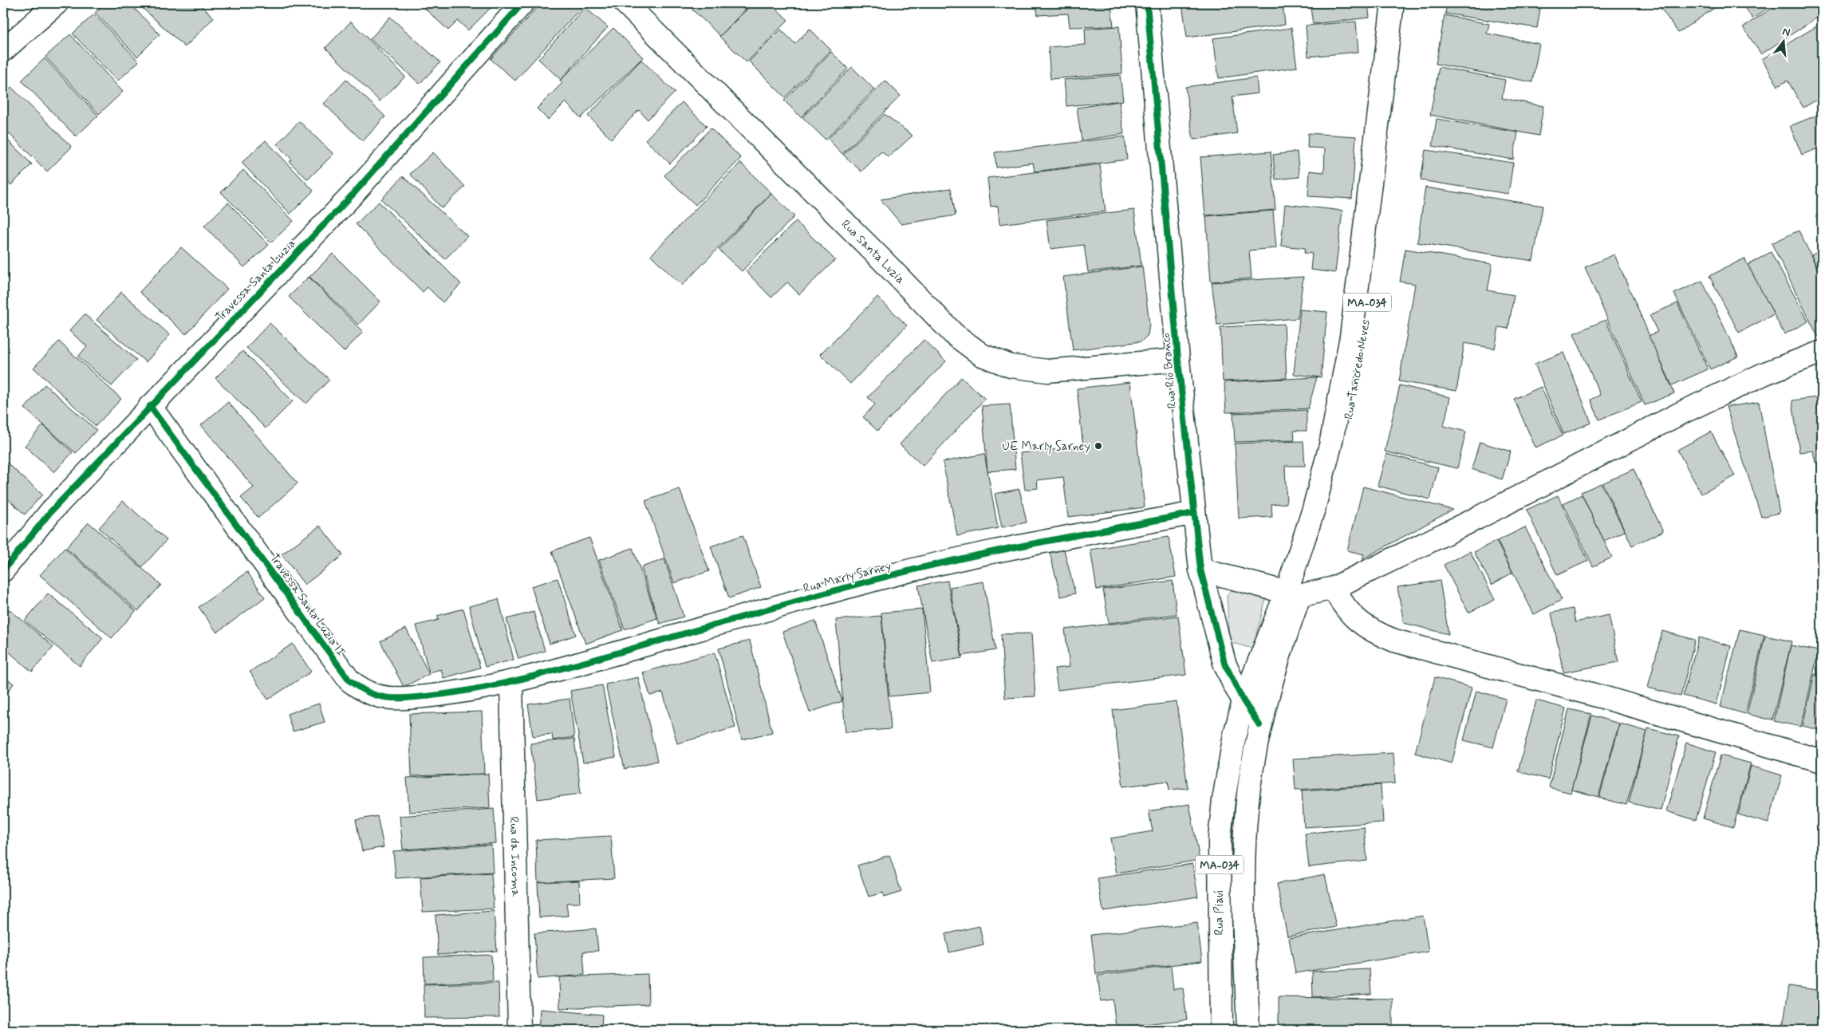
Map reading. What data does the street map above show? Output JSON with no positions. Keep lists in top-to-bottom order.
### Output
{
  "streets": {
    "street": [
      "Rua Santa Luzia",
      "Travessa Santa Luzia",
      "MA-034",
      "Rua Tancredo Neves",
      "Rua Rio Branco",
      "Rua Marly Sarney",
      "Travessa Santa Luzia II",
      "Rua da Incoma",
      "Rua Piauí"
    ]
  },
  "crossings": [
    ["Rua Santa Luzia", "Rua Rio Branco"],
    ["Travessa Santa Luzia", "Travessa Santa Luzia II"],
    ["MA-034", "Rua Tancredo Neves"],
    ["MA-034", "Rua Rio Branco"],
    ["Rua Tancredo Neves", "Rua Rio Branco"],
    ["Rua Tancredo Neves", "Rua Piauí"],
    ["Rua Rio Branco", "Rua Marly Sarney"],
    ["Rua Rio Branco", "Rua Piauí"],
    ["Rua Marly Sarney", "Travessa Santa Luzia II"],
    ["Rua Marly Sarney", "Rua da Incoma"],
    ["Travessa Santa Luzia II", "Rua da Incoma"]
  ],
  "places": ["UE Marly Sarney"],
  "north": "top"
}
